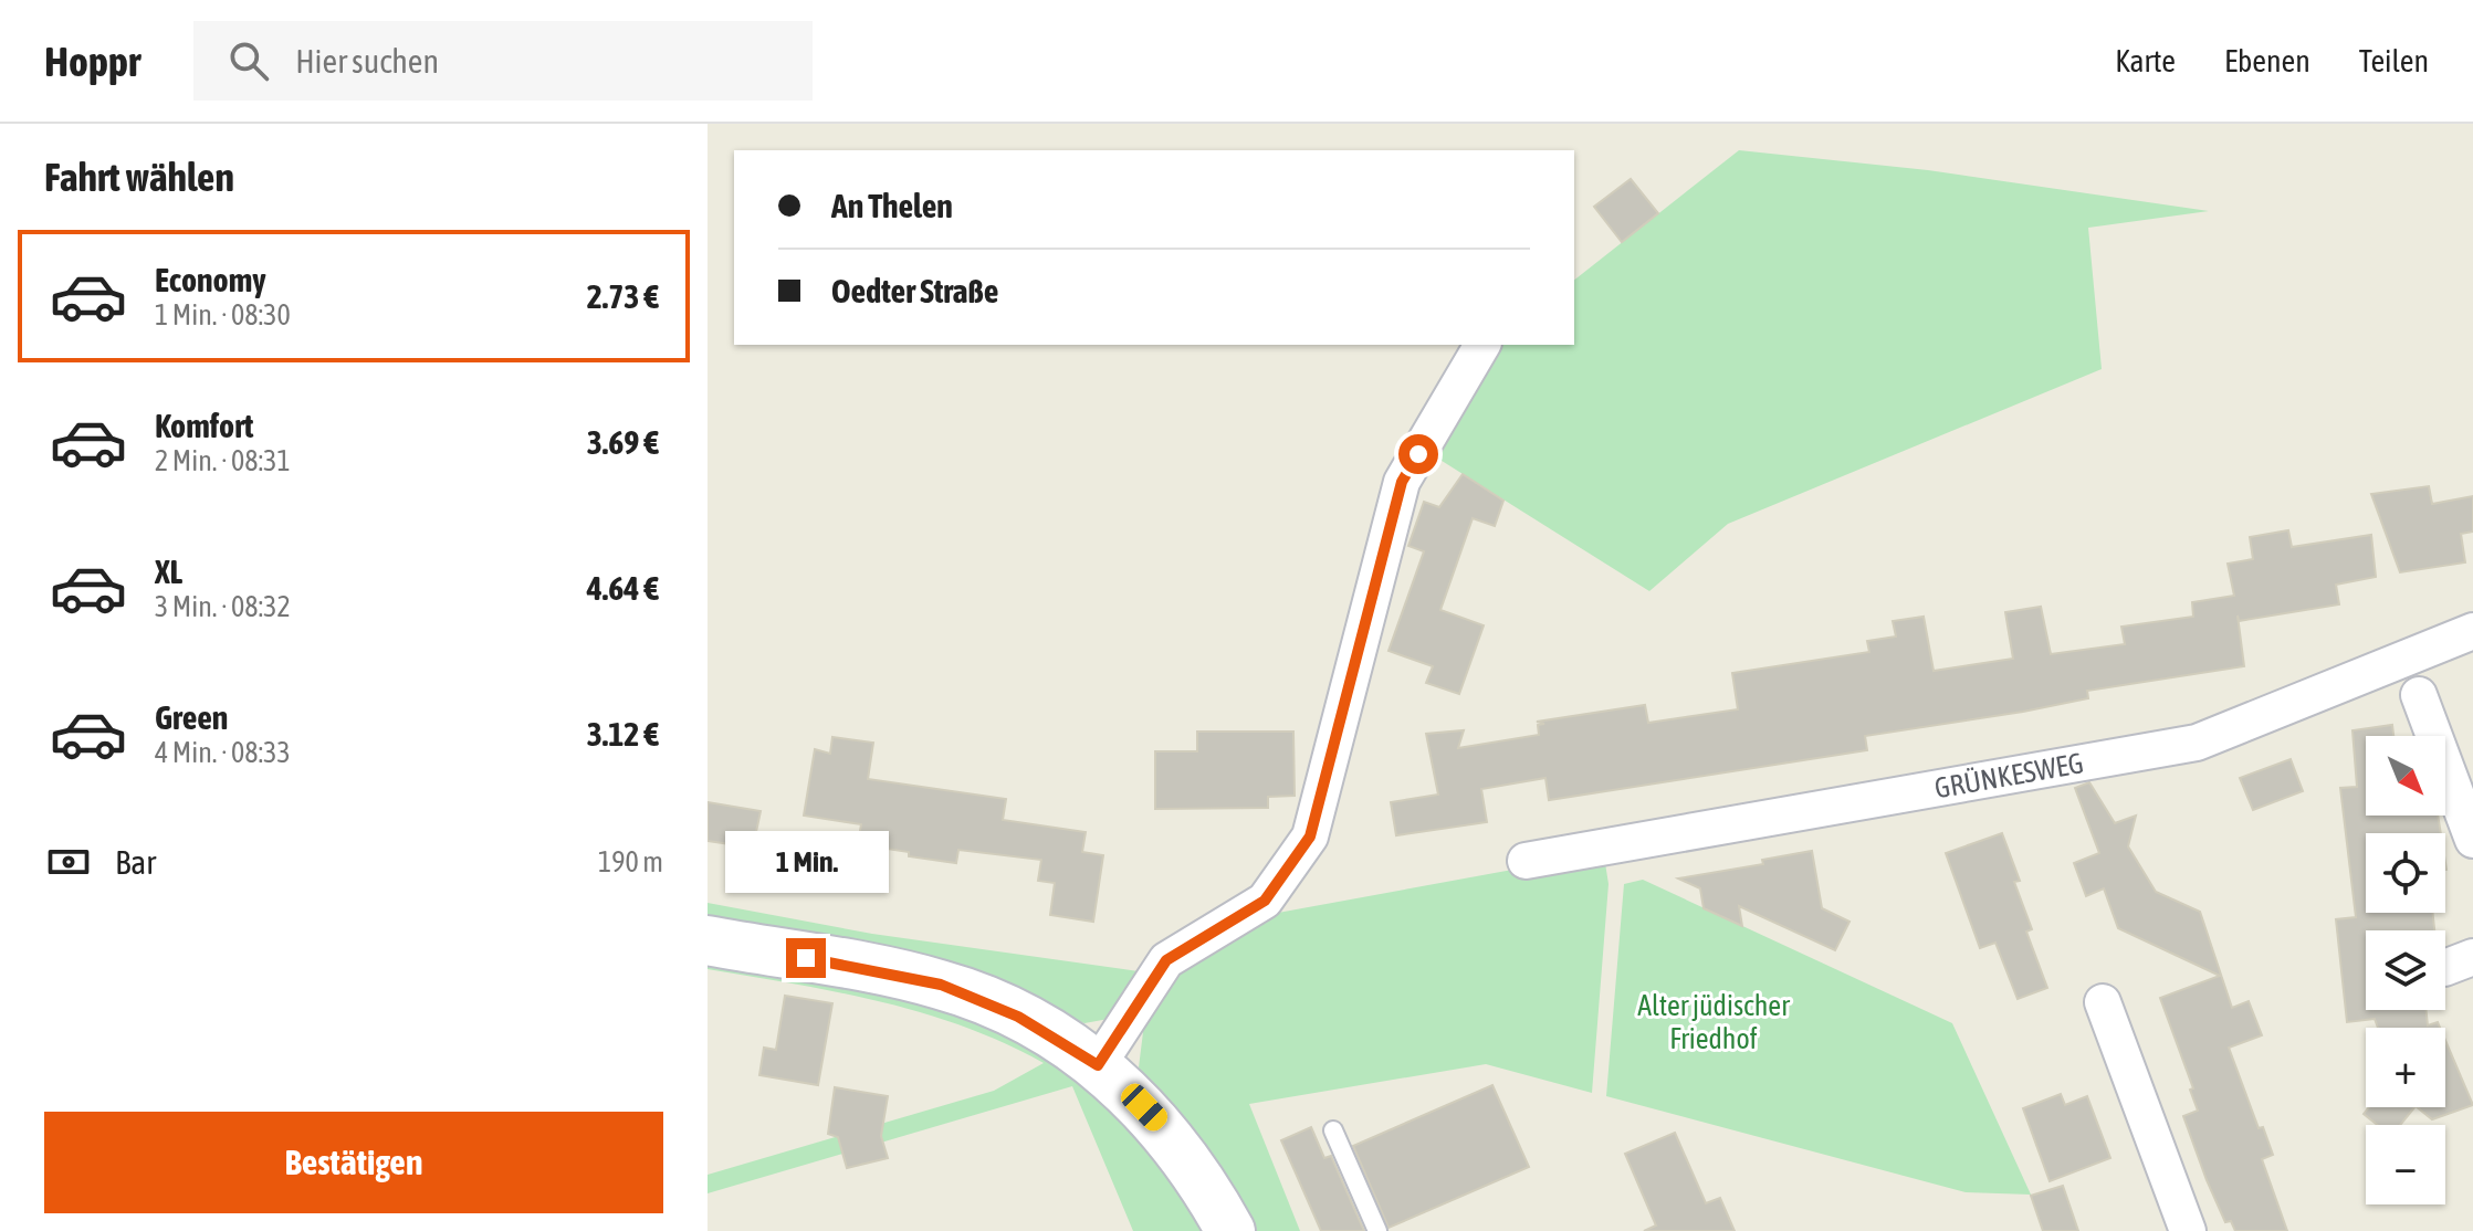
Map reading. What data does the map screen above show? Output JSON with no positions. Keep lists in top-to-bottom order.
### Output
{
  "streets": {
    "street": ["GRÜNKESWEG"]
  },
  "parks": ["Alter jüdischer Friedhof"],
  "north": "bottom right",
  "page": {
    "header": "Hoppr",
    "search": "Hier suchen",
    "nav": ["Karte", "Ebenen", "Teilen"],
    "heading": "Fahrt wählen",
    "banner": ["An Thelen", "Oedter Straße"],
    "list": [
      {
        "name": "Economy",
        "note": "1 Min. · 08:30",
        "value": "2.73 €"
      },
      {
        "name": "Komfort",
        "note": "2 Min. · 08:31",
        "value": "3.69 €"
      },
      {
        "name": "XL",
        "note": "3 Min. · 08:32",
        "value": "4.64 €"
      },
      {
        "name": "Green",
        "note": "4 Min. · 08:33",
        "value": "3.12 €"
      }
    ],
    "map_buttons": ["+", "−"],
    "pay": ["Bar", "190 m"],
    "bubble": "1 Min.",
    "buttons": "Bestätigen"
  }
}
